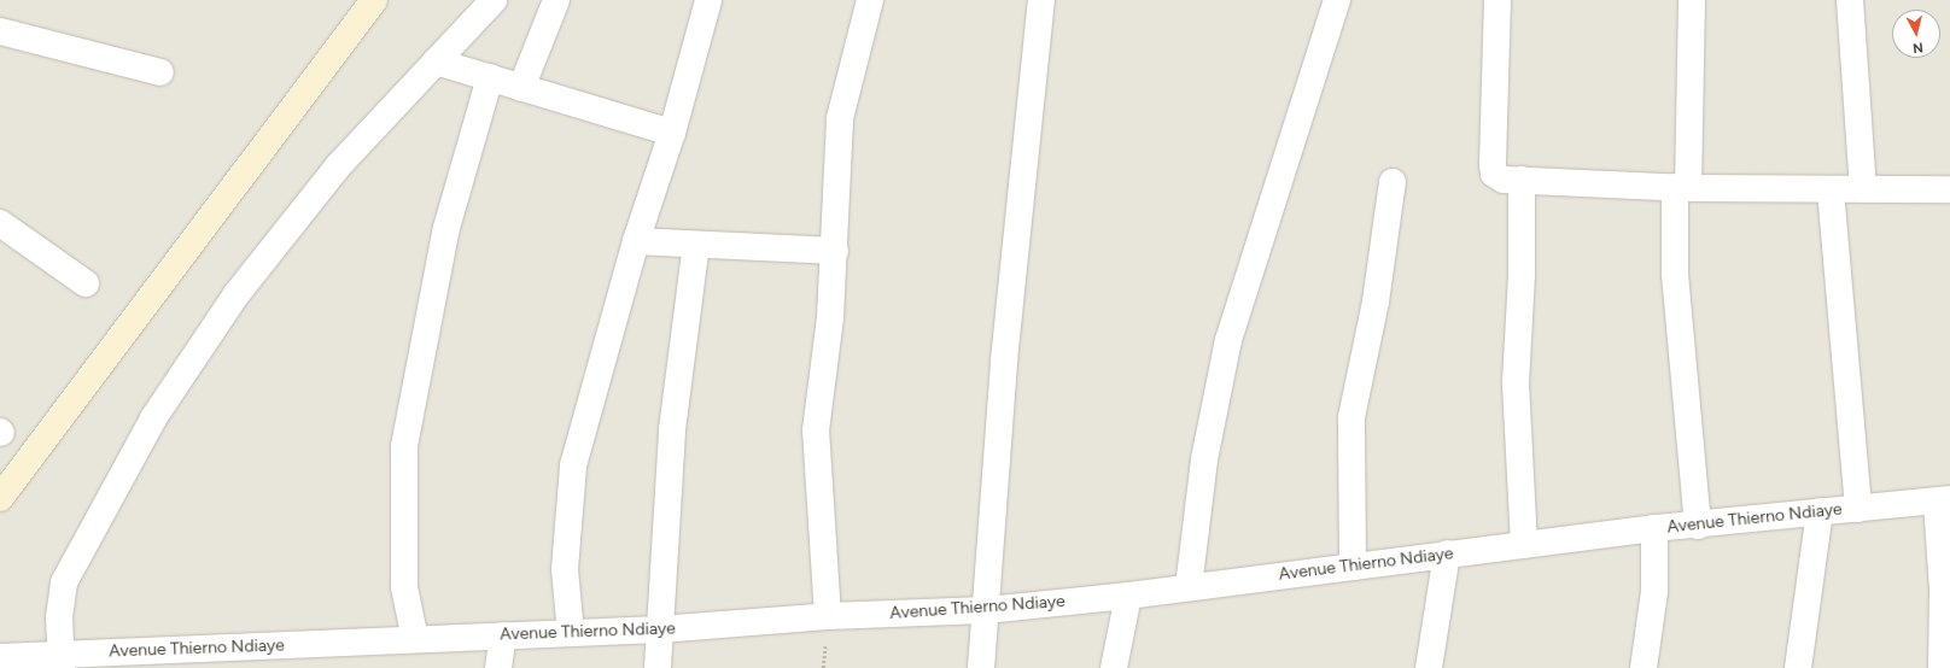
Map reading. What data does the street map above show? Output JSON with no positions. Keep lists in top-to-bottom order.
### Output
{
  "streets": {
    "street": ["Avenue Thierno Ndiaye"]
  },
  "north": "bottom"
}
